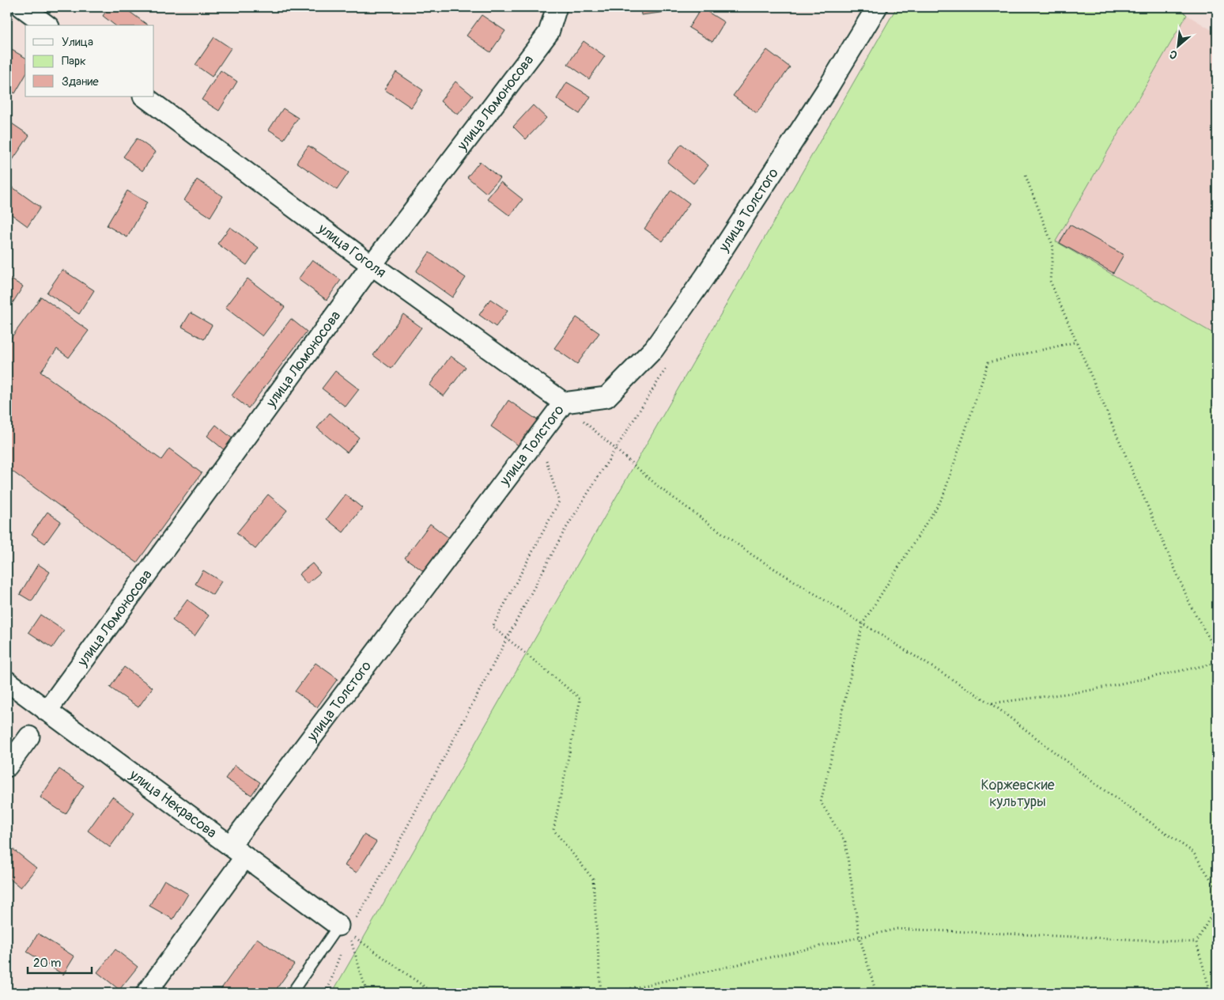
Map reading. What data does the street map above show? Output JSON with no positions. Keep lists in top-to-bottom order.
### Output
{
  "streets": {
    "street": [
      "улица Ломоносова",
      "улица Толстого",
      "улица Гоголя",
      "улица Некрасова"
    ]
  },
  "crossings": [
    ["улица Ломоносова", "улица Гоголя"],
    ["улица Ломоносова", "улица Некрасова"],
    ["улица Толстого", "улица Гоголя"],
    ["улица Толстого", "улица Некрасова"]
  ],
  "parks": ["Коржевские культуры"],
  "legend": ["Улица", "Парк", "Здание"],
  "scale_bar": "20 m",
  "north": "bottom left"
}
